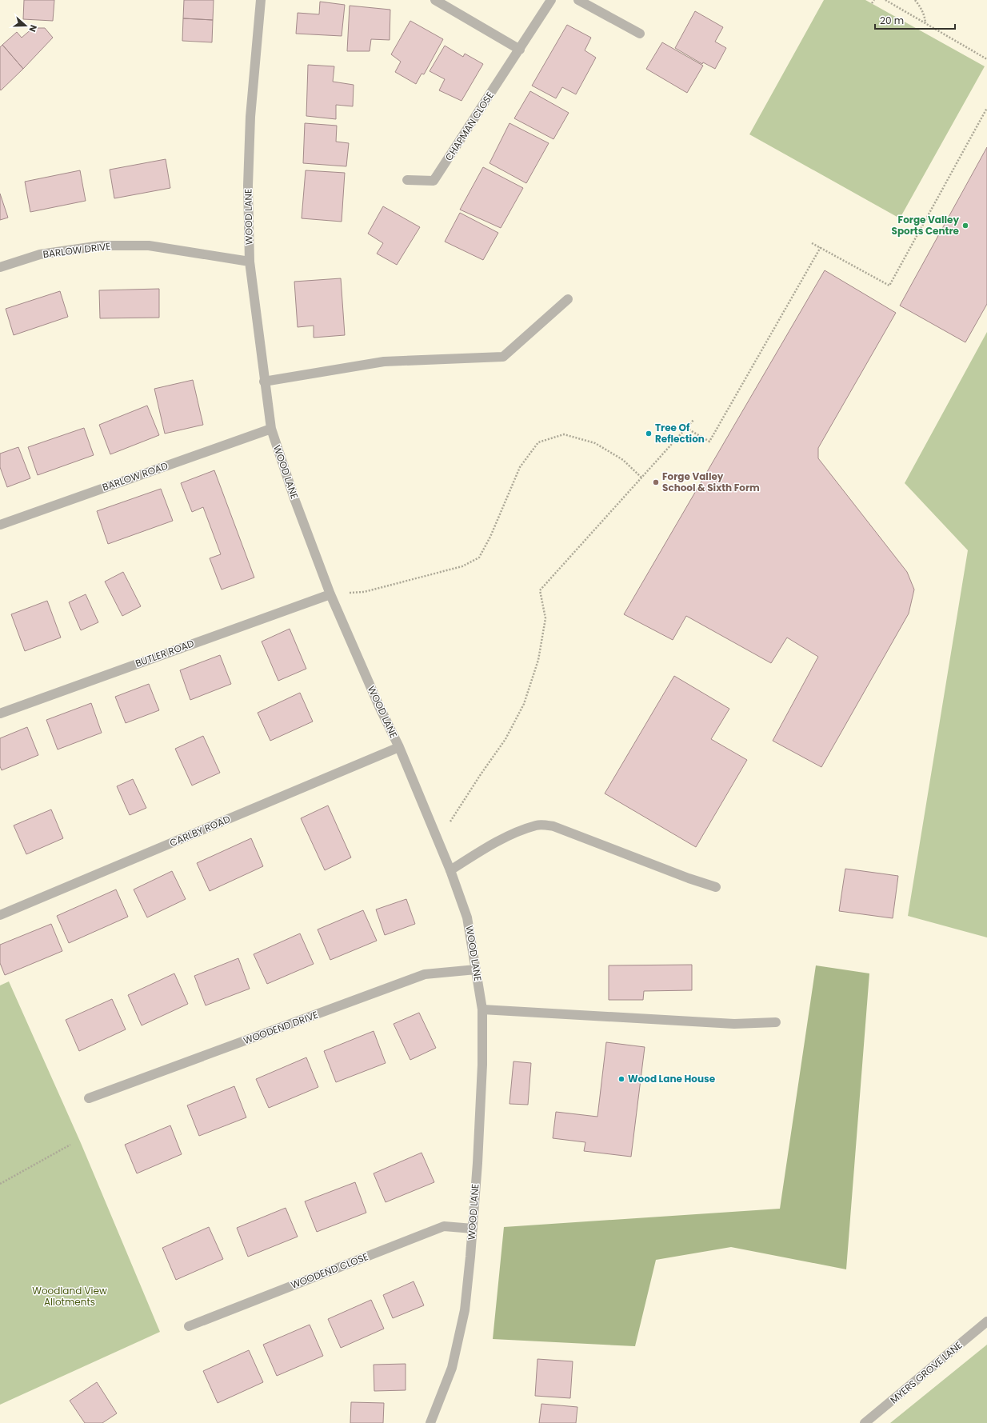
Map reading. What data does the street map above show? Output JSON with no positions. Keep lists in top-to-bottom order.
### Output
{
  "streets": {
    "street": [
      "CHAPMAN CLOSE",
      "WOOD LANE",
      "BARLOW DRIVE",
      "BARLOW ROAD",
      "BUTLER ROAD",
      "CARLBY ROAD",
      "WOODEND DRIVE",
      "WOODEND CLOSE",
      "MYERS GROVE LANE"
    ]
  },
  "crossings": [
    ["WOOD LANE", "BARLOW DRIVE"],
    ["WOOD LANE", "BARLOW ROAD"],
    ["WOOD LANE", "BUTLER ROAD"],
    ["WOOD LANE", "CARLBY ROAD"],
    ["WOOD LANE", "WOODEND DRIVE"],
    ["WOOD LANE", "WOODEND CLOSE"]
  ],
  "parks": ["Woodland View Allotments"],
  "places": [
    "Forge Valley Sports Centre",
    "Tree Of Reflection",
    "Forge Valley School & Sixth Form",
    "Wood Lane House"
  ],
  "scale_bar": "20 m",
  "north": "right"
}
